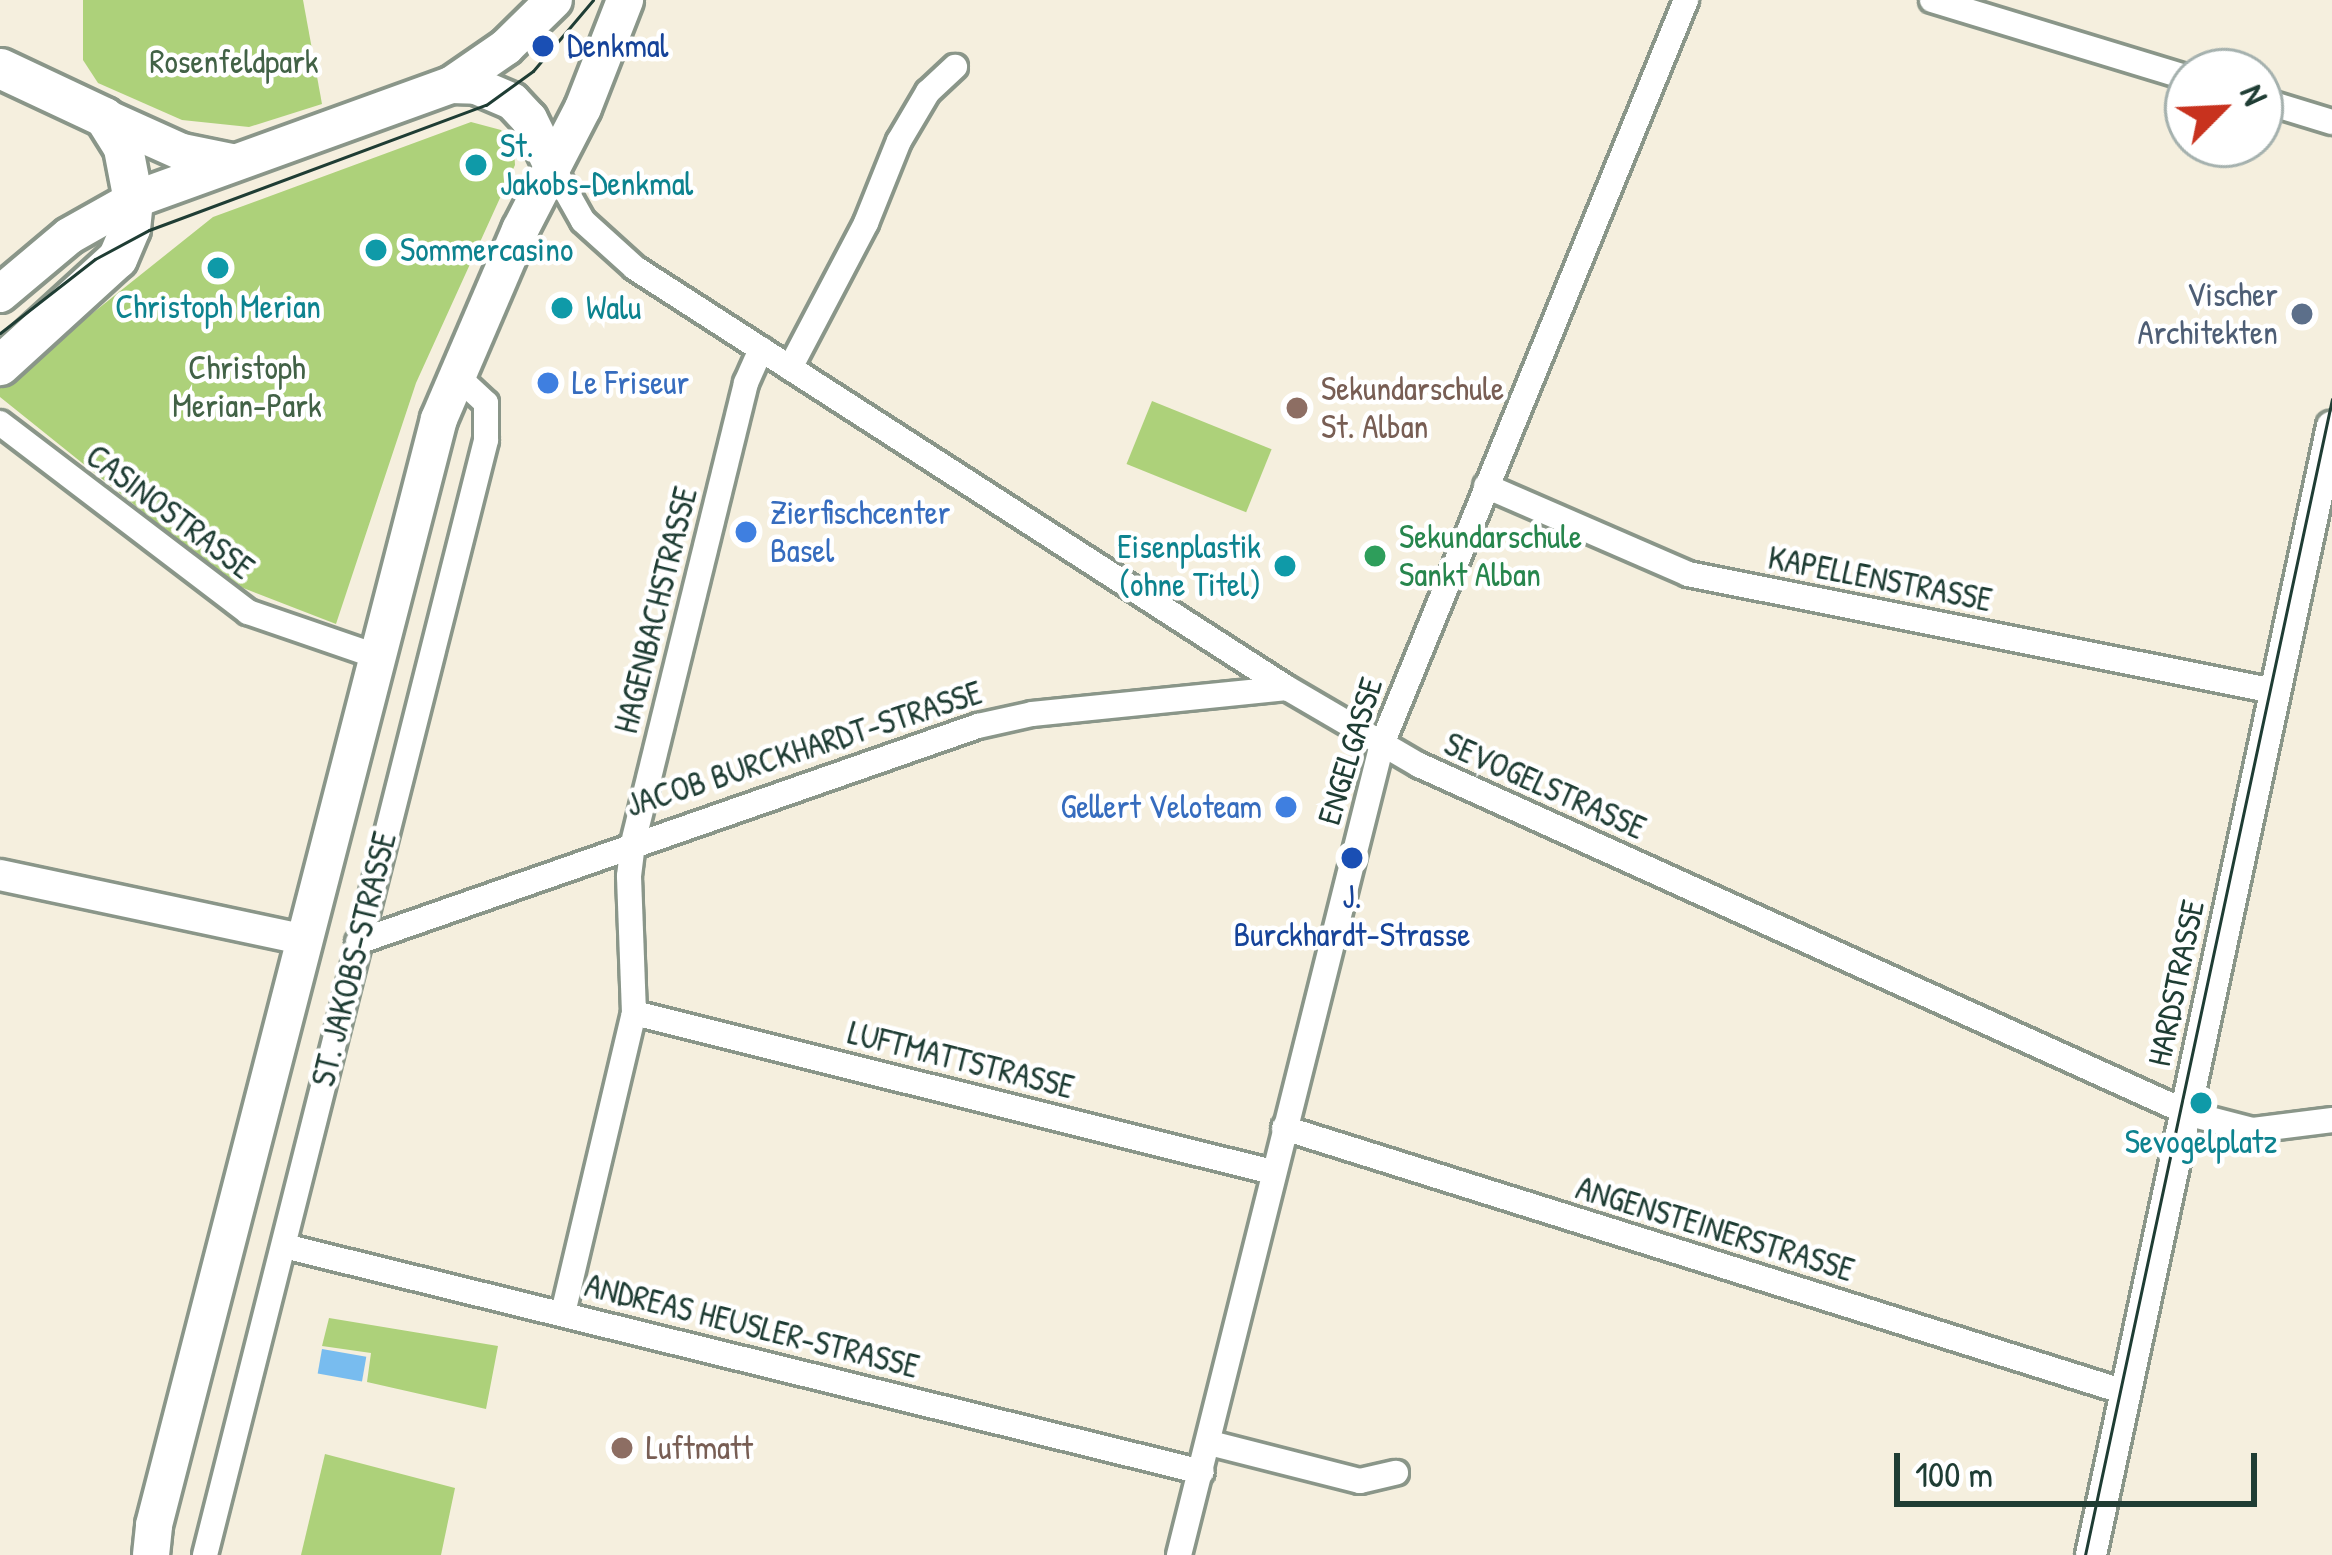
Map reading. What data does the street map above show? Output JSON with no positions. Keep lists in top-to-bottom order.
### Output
{
  "streets": {
    "main road": ["ST. JAKOBS-STRASSE"],
    "street": [
      "CASINOSTRASSE",
      "KAPELLENSTRASSE",
      "HAGENBACHSTRASSE",
      "JACOB BURCKHARDT-STRASSE",
      "ENGELGASSE",
      "SEVOGELSTRASSE",
      "HARDSTRASSE",
      "LUFTMATTSTRASSE",
      "ANGENSTEINERSTRASSE",
      "ANDREAS HEUSLER-STRASSE"
    ]
  },
  "crossings": [
    ["CASINOSTRASSE", "ST. JAKOBS-STRASSE"],
    ["KAPELLENSTRASSE", "ENGELGASSE"],
    ["KAPELLENSTRASSE", "HARDSTRASSE"],
    ["HAGENBACHSTRASSE", "JACOB BURCKHARDT-STRASSE"],
    ["HAGENBACHSTRASSE", "SEVOGELSTRASSE"],
    ["HAGENBACHSTRASSE", "LUFTMATTSTRASSE"],
    ["HAGENBACHSTRASSE", "ANDREAS HEUSLER-STRASSE"],
    ["JACOB BURCKHARDT-STRASSE", "SEVOGELSTRASSE"],
    ["JACOB BURCKHARDT-STRASSE", "ST. JAKOBS-STRASSE"],
    ["ENGELGASSE", "SEVOGELSTRASSE"],
    ["ENGELGASSE", "LUFTMATTSTRASSE"],
    ["ENGELGASSE", "ANGENSTEINERSTRASSE"],
    ["ENGELGASSE", "ANDREAS HEUSLER-STRASSE"],
    ["SEVOGELSTRASSE", "ST. JAKOBS-STRASSE"],
    ["SEVOGELSTRASSE", "HARDSTRASSE"],
    ["ST. JAKOBS-STRASSE", "ANDREAS HEUSLER-STRASSE"],
    ["HARDSTRASSE", "ANGENSTEINERSTRASSE"]
  ],
  "parks": ["Rosenfeldpark", "Christoph Merian-Park"],
  "places": [
    "Denkmal",
    "St. Jakobs-Denkmal",
    "Sommercasino",
    "Christoph Merian",
    "Walu",
    "Vischer Architekten",
    "Le Friseur",
    "Sekundarschule St. Alban",
    "Zierfischcenter Basel",
    "Sekundarschule Sankt Alban",
    "Eisenplastik (ohne Titel)",
    "Gellert Veloteam",
    "J. Burckhardt-Strasse",
    "Sevogelplatz",
    "Luftmatt"
  ],
  "scale_bar": "100 m",
  "north": "top right"
}
